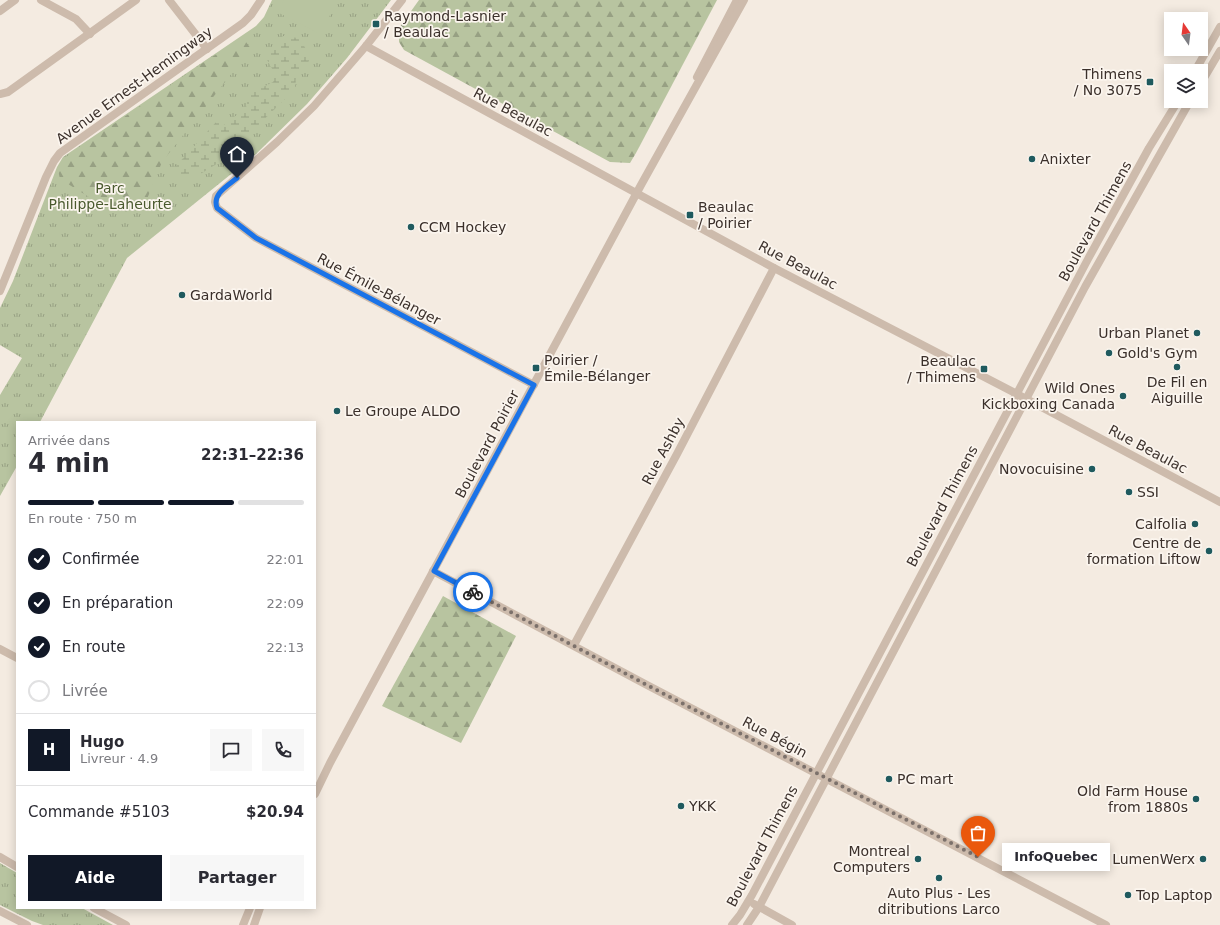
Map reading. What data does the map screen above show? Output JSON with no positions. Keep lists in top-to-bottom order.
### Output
{
  "streets": {
    "street": [
      "Avenue Ernest-Hemingway",
      "Rue Beaulac",
      "Boulevard Thimens",
      "Rue Émile-Bélanger",
      "Boulevard Poirier",
      "Rue Ashby",
      "Rue Bégin"
    ]
  },
  "crossings": [
    ["Rue Beaulac", "Boulevard Thimens"],
    ["Rue Beaulac", "Rue Émile-Bélanger"],
    ["Rue Beaulac", "Boulevard Poirier"],
    ["Rue Beaulac", "Rue Ashby"],
    ["Boulevard Thimens", "Rue Bégin"],
    ["Rue Émile-Bélanger", "Boulevard Poirier"],
    ["Boulevard Poirier", "Rue Bégin"],
    ["Rue Ashby", "Rue Bégin"]
  ],
  "parks": ["Parc Philippe-Laheurte"],
  "places": {
    "transit": [
      "Raymond-Lasnier / Beaulac",
      "Thimens / No 3075",
      "Beaulac / Poirier",
      "Poirier / Émile-Bélanger",
      "Beaulac / Thimens"
    ],
    "other": [
      "Anixter",
      "CCM Hockey",
      "GardaWorld",
      "Urban Planet",
      "Gold's Gym",
      "De Fil en Aiguille",
      "Wild Ones Kickboxing Canada",
      "Le Groupe ALDO",
      "Novocuisine",
      "SSI",
      "Calfolia",
      "Centre de formation Liftow",
      "PC mart",
      "Old Farm House from 1880s",
      "YKK",
      "InfoQuebec",
      "Montreal Computers",
      "LumenWerx",
      "Auto Plus - Les ditributions Larco",
      "Top Laptop"
    ]
  },
  "north": "top",
  "page": {
    "heading": ["4 min", "Arrivée dans", "22:31–22:36"],
    "panel": [
      "Hugo",
      "Livreur · 4.9",
      "Commande #5103",
      "$20.94"
    ],
    "bar": "En route · 750 m",
    "list": [
      ["Confirmée", "22:01"],
      ["En préparation", "22:09"],
      ["En route", "22:13"],
      "Livrée"
    ],
    "round": "H",
    "bubble": "InfoQuebec",
    "buttons": ["Aide", "Partager"]
  }
}
